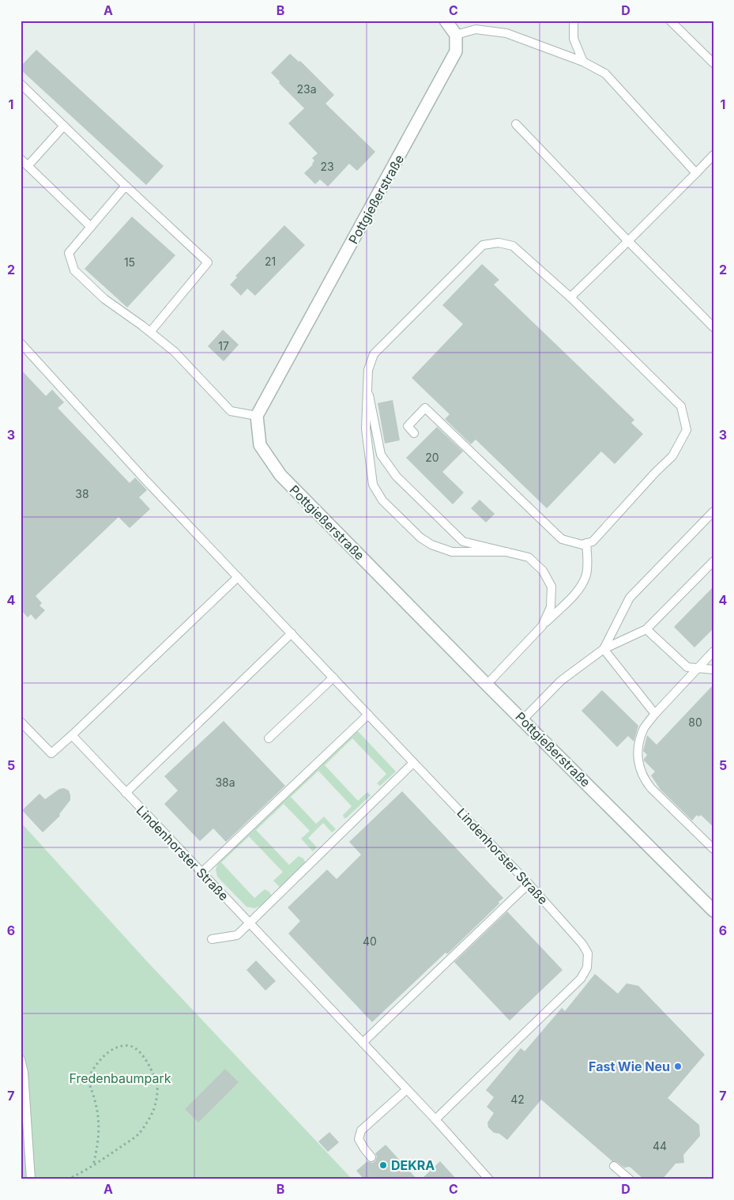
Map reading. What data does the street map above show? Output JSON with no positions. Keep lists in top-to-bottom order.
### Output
{
  "streets": {
    "street": ["Pottgießerstraße"],
    "lane": ["Lindenhorster Straße"]
  },
  "parks": ["Fredenbaumpark"],
  "places": ["Fast Wie Neu", "DEKRA"],
  "house_numbers": [
    "23a",
    "23",
    "21",
    "15",
    "17",
    "20",
    "38",
    "80",
    "38a",
    "40",
    "42",
    "44"
  ],
  "grid": {
    "columns": [
      "A",
      "B",
      "C",
      "D"
    ],
    "rows": [
      "1",
      "2",
      "3",
      "4",
      "5",
      "6",
      "7"
    ]
  }
}
